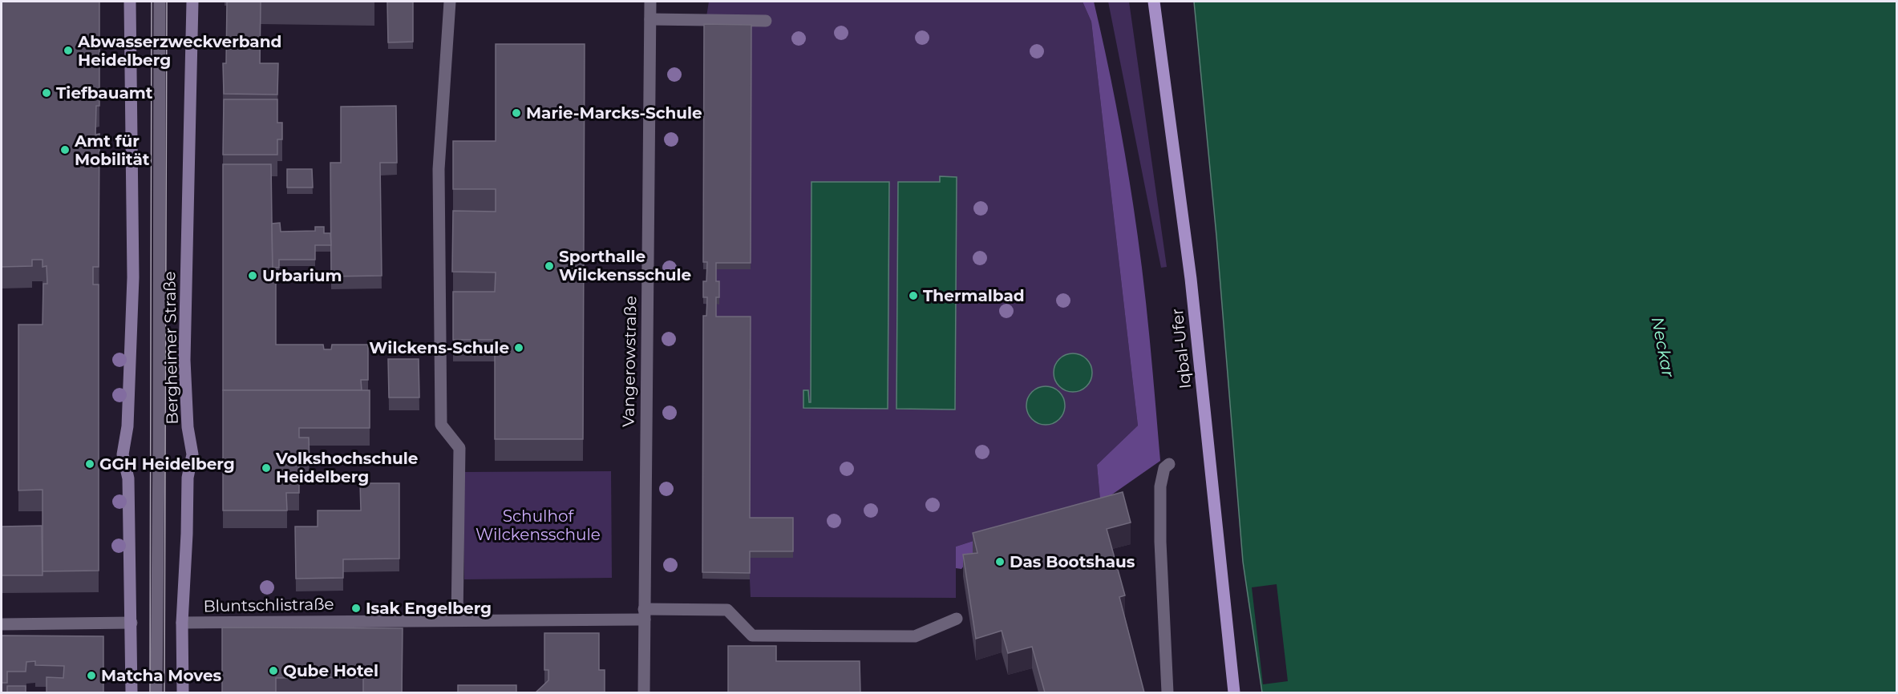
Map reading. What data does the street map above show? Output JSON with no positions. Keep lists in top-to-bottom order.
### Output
{
  "streets": {
    "main road": ["Iqbal-Ufer"],
    "street": ["Bergheimer Straße", "Vangerowstraße", "Bluntschlistraße"]
  },
  "crossings": [
    ["Bergheimer Straße", "Bluntschlistraße"],
    ["Vangerowstraße", "Bluntschlistraße"]
  ],
  "water": ["Neckar"],
  "parks": ["Schulhof Wilckensschule"],
  "places": [
    "Abwasserzweckverband Heidelberg",
    "Tiefbauamt",
    "Marie-Marcks-Schule",
    "Amt für Mobilität",
    "Sporthalle Wilckensschule",
    "Urbarium",
    "Thermalbad",
    "Wilckens-Schule",
    "GGH Heidelberg",
    "Volkshochschule Heidelberg",
    "Das Bootshaus",
    "Isak Engelberg",
    "Qube Hotel",
    "Matcha Moves"
  ]
}
